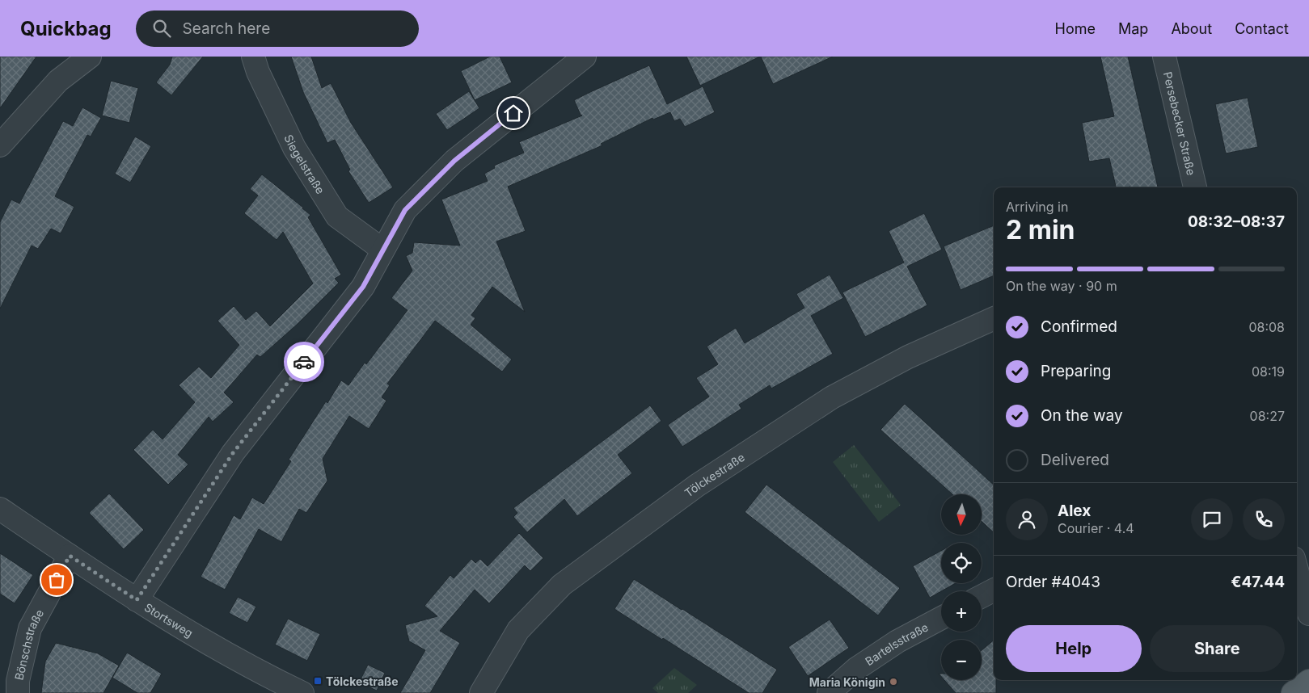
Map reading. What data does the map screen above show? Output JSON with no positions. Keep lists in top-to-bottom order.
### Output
{
  "streets": {
    "street": [
      "Persebecker Straße",
      "Siegelstraße",
      "Tölckestraße",
      "Stortsweg",
      "Bartelsstraße",
      "Bönschstraße"
    ]
  },
  "crossings": [
    ["Stortsweg", "Bönschstraße"]
  ],
  "places": {
    "transit": ["Tölckestraße"],
    "other": ["Maria Königin"]
  },
  "north": "bottom",
  "page": {
    "header": "Quickbag",
    "search": "Search here",
    "nav": [
      "Home",
      "Map",
      "About",
      "Contact"
    ],
    "heading": ["2 min", "Arriving in", "08:32–08:37"],
    "panel": [
      "Alex",
      "Courier · 4.4",
      "Order #4043",
      "€47.44"
    ],
    "bar": "On the way · 90 m",
    "list": [
      ["Confirmed", "08:08"],
      ["Preparing", "08:19"],
      ["On the way", "08:27"],
      "Delivered"
    ],
    "map_buttons": ["+", "−"],
    "buttons": ["Help", "Share"]
  }
}
